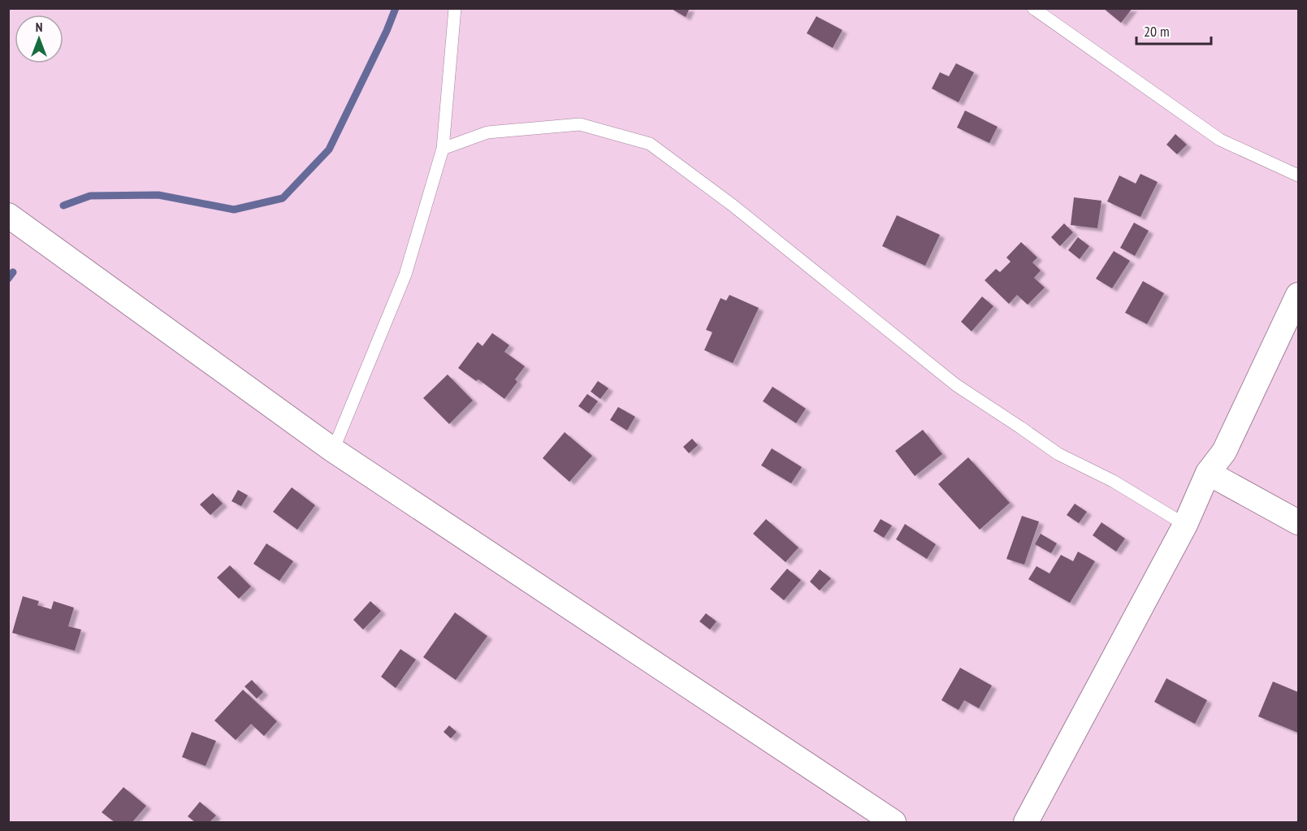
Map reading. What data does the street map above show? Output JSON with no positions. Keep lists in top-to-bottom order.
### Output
{
  "scale_bar": "20 m",
  "north": "top"
}
